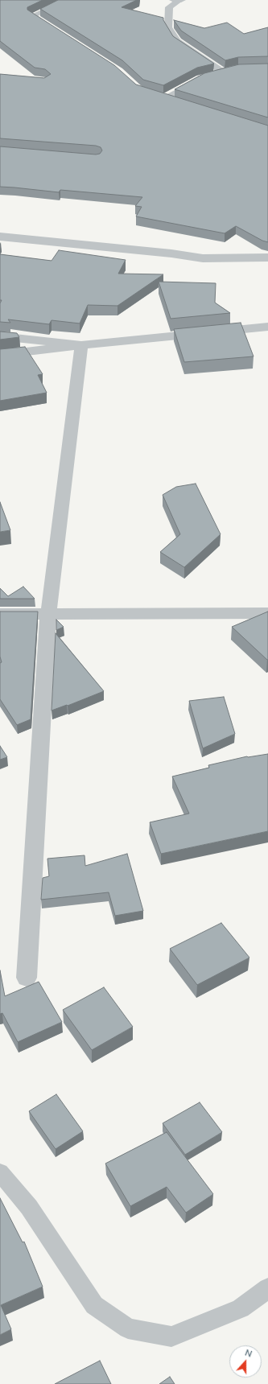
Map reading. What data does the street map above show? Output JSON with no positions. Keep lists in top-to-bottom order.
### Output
{
  "north": "top"
}
